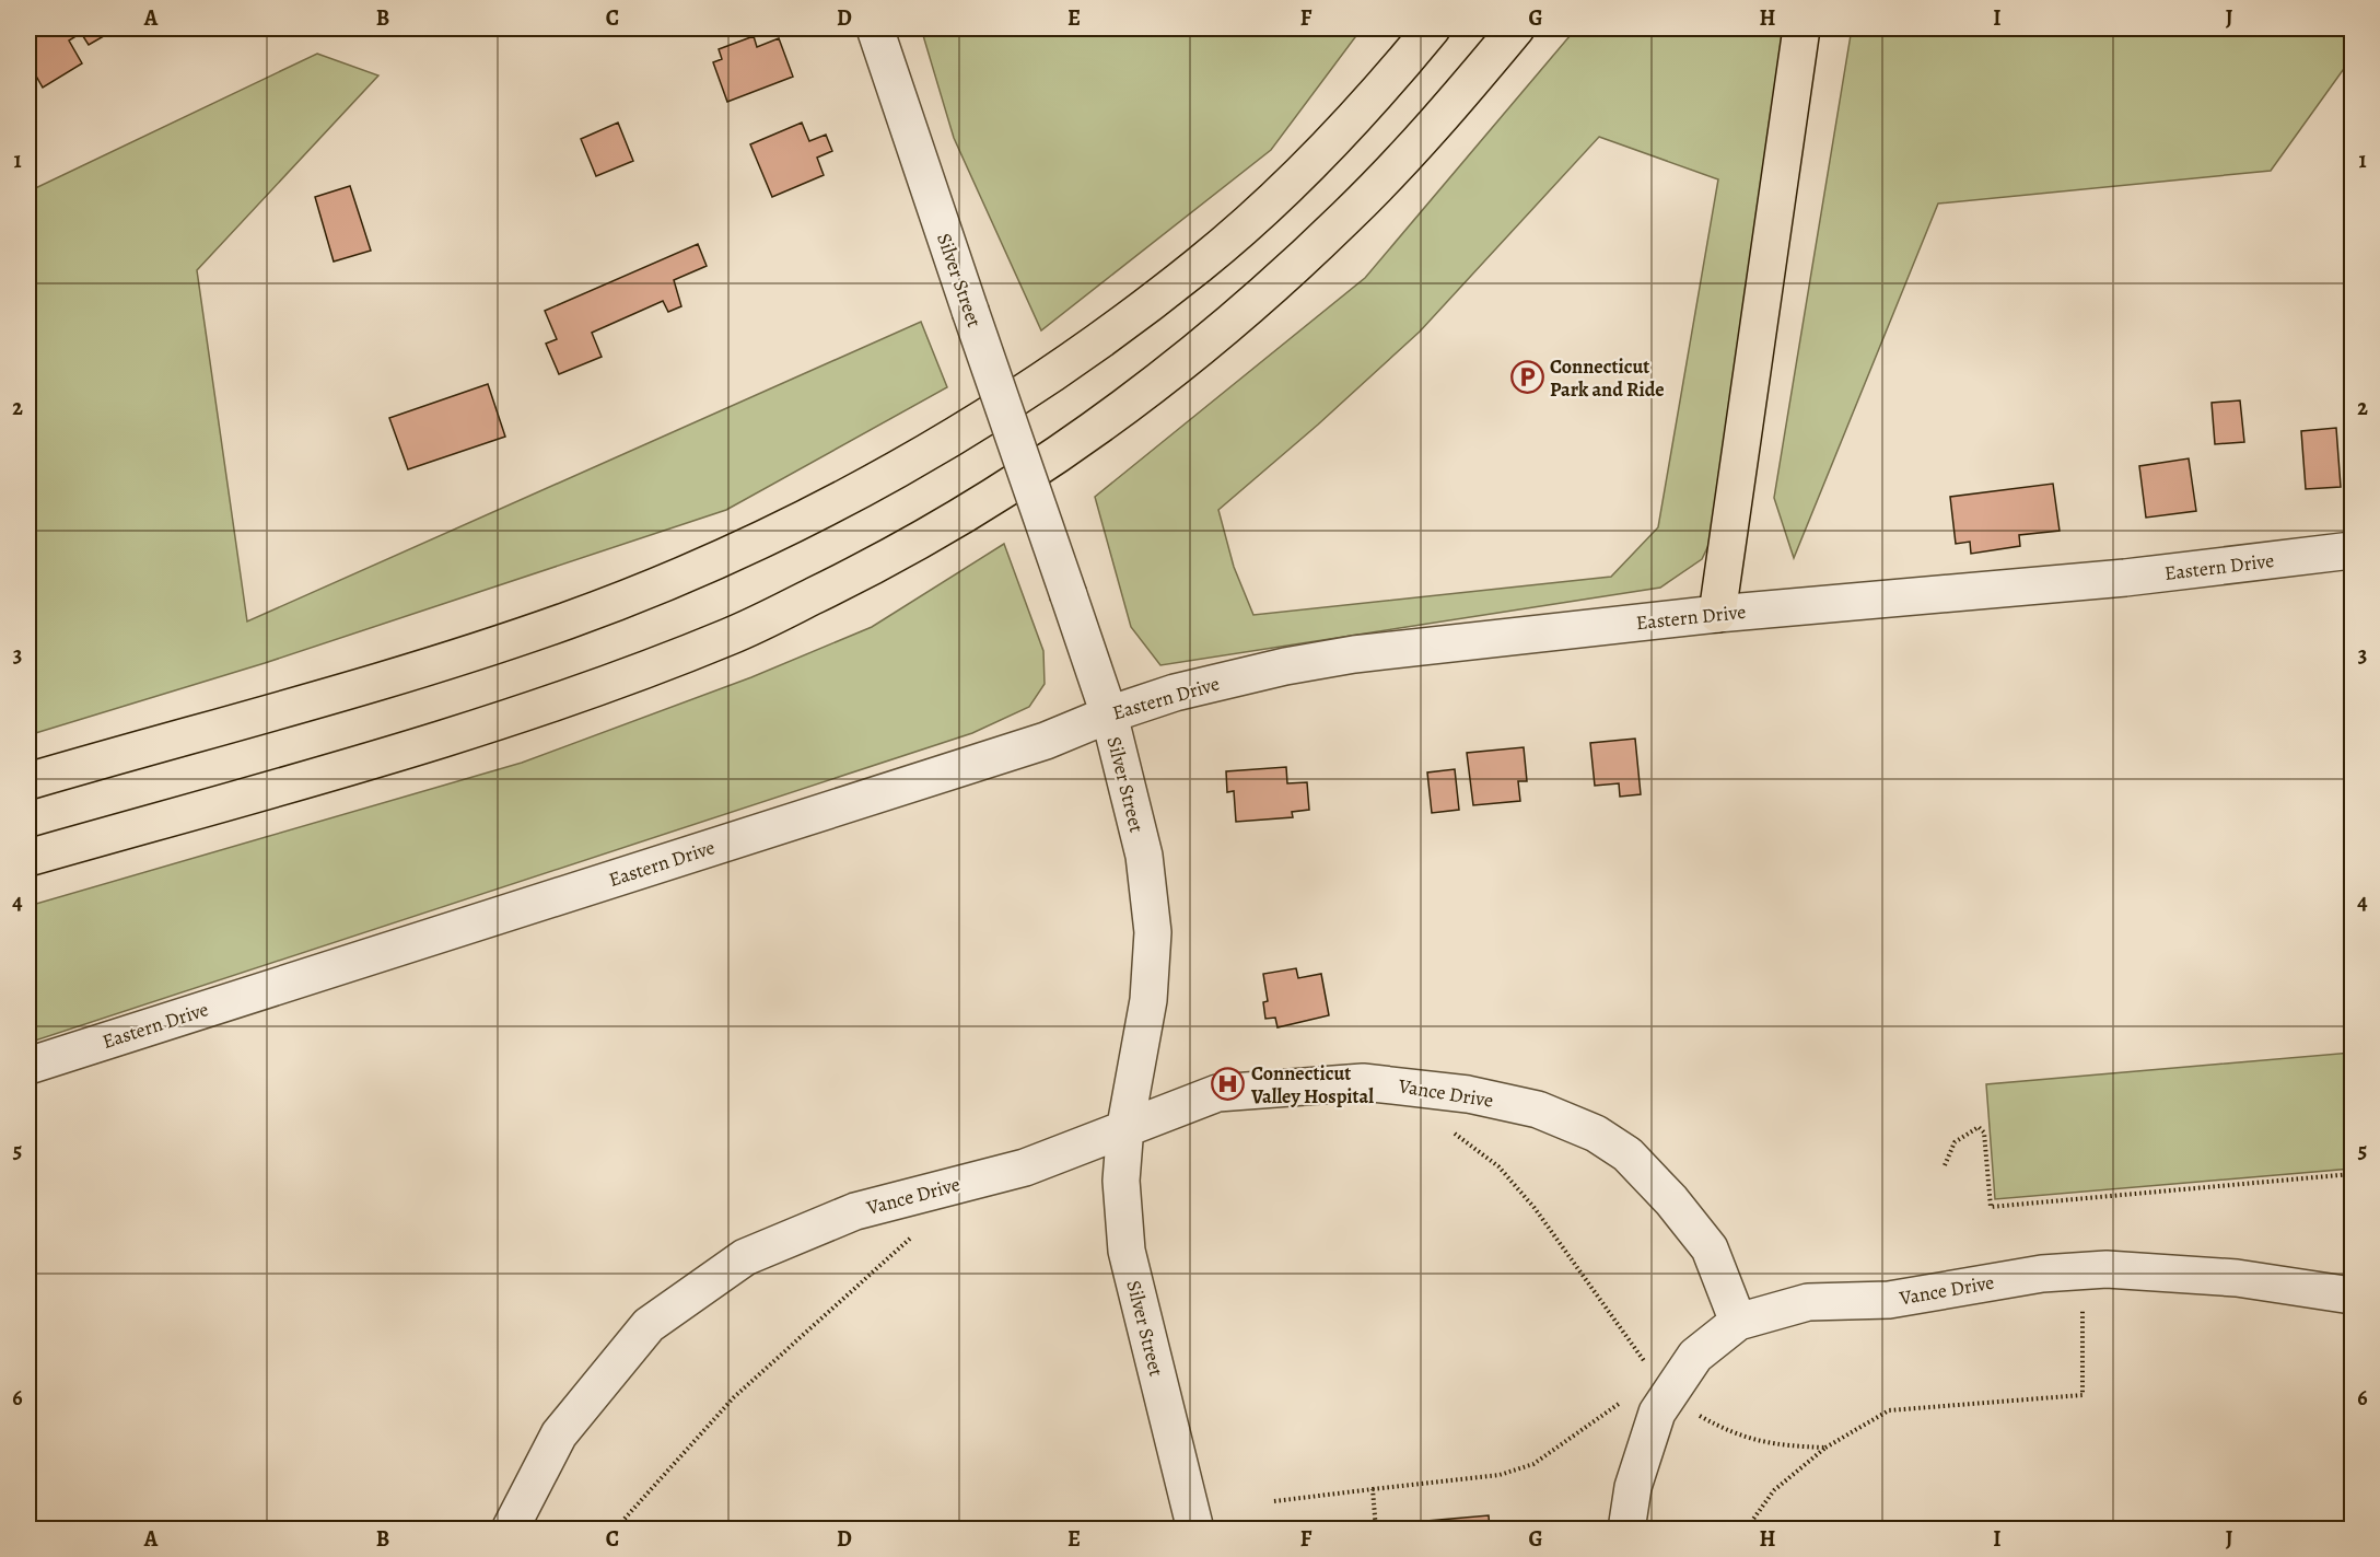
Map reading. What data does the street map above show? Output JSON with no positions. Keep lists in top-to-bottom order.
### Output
{
  "streets": {
    "street": ["Silver Street", "Eastern Drive", "Vance Drive"]
  },
  "crossings": [
    ["Silver Street", "Eastern Drive"],
    ["Silver Street", "Vance Drive"]
  ],
  "places": {
    "parking": ["Connecticut Park and Ride"],
    "hospital": ["Connecticut Valley Hospital"]
  },
  "grid": {
    "columns": [
      "A",
      "B",
      "C",
      "D",
      "E",
      "F",
      "G",
      "H",
      "I",
      "J"
    ],
    "rows": [
      "1",
      "2",
      "3",
      "4",
      "5",
      "6"
    ]
  }
}
